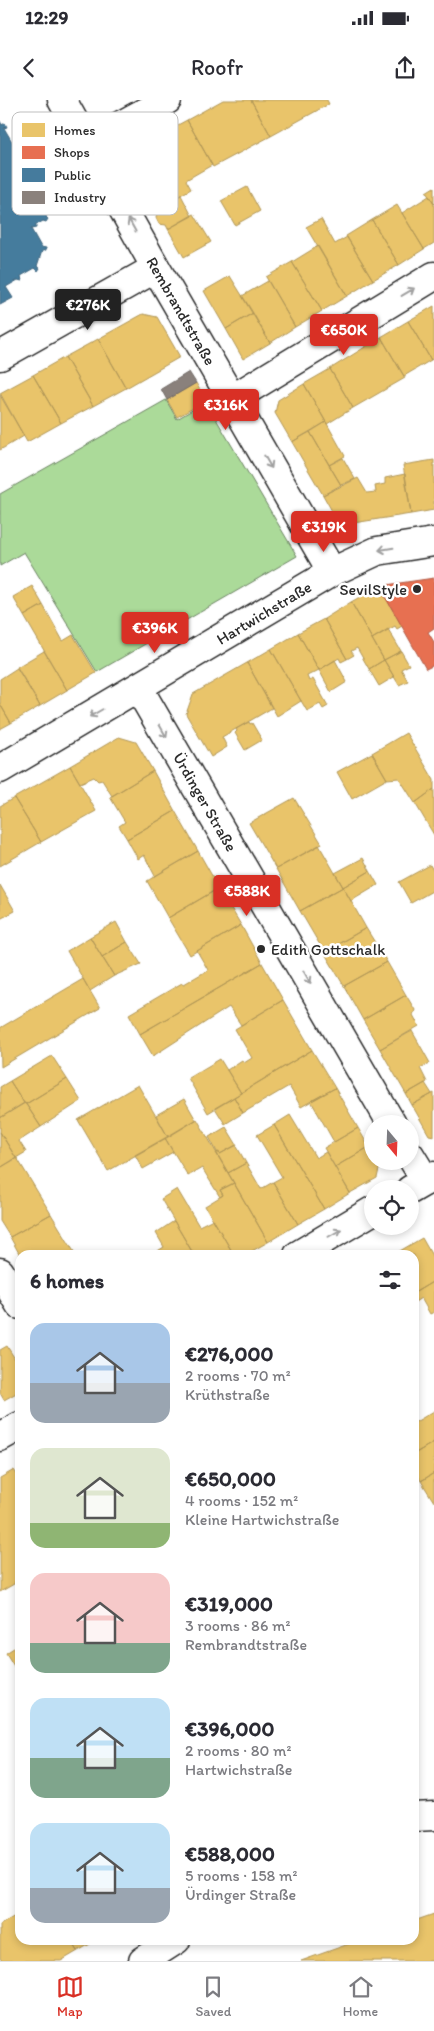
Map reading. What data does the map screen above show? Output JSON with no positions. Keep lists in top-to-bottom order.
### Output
{
  "streets": {
    "street": ["Rembrandtstraße", "Hartwichstraße", "Ürdinger Straße"]
  },
  "crossings": [
    ["Rembrandtstraße", "Hartwichstraße"],
    ["Hartwichstraße", "Ürdinger Straße"]
  ],
  "one_way": ["Ürdinger Straße"],
  "places": ["SevilStyle", "Edith Gottschalk"],
  "legend": [
    "Homes",
    "Shops",
    "Public",
    "Industry"
  ],
  "north": "bottom",
  "page": {
    "status": "12:29",
    "header": "Roofr",
    "price": [
      "€276K",
      "€650K",
      "€316K",
      "€319K",
      "€396K",
      "€588K"
    ],
    "heading": "6 homes",
    "list": [
      {
        "name": "€276,000",
        "note": "2 rooms · 70 m² · Krüthstraße"
      },
      {
        "name": "€650,000",
        "note": "4 rooms · 152 m² · Kleine Hartwichstraße"
      },
      {
        "name": "€319,000",
        "note": "3 rooms · 86 m² · Rembrandtstraße"
      },
      {
        "name": "€396,000",
        "note": "2 rooms · 80 m² · Hartwichstraße"
      },
      {
        "name": "€588,000",
        "note": "5 rooms · 158 m² · Ürdinger Straße"
      }
    ],
    "tabs": ["Map", "Saved", "Home"]
  }
}
